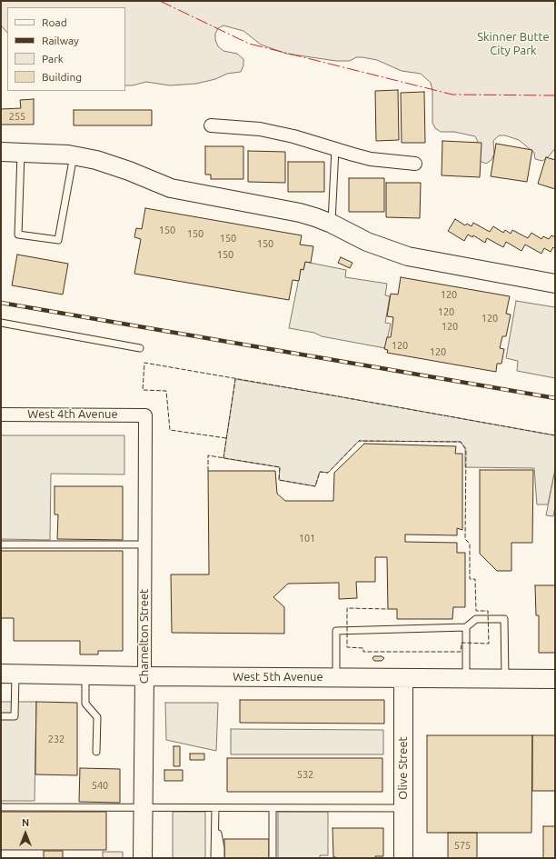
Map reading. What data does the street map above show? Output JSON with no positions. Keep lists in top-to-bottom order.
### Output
{
  "streets": {
    "street": [
      "West 4th Avenue",
      "Charnelton Street",
      "West 5th Avenue",
      "Olive Street"
    ]
  },
  "crossings": [
    ["West 4th Avenue", "Charnelton Street"],
    ["Charnelton Street", "West 5th Avenue"],
    ["West 5th Avenue", "Olive Street"]
  ],
  "parks": ["Skinner Butte City Park"],
  "house_numbers": [
    "255",
    "150",
    "150",
    "150",
    "150",
    "150",
    "120",
    "120",
    "120",
    "120",
    "120",
    "120",
    "101",
    "232",
    "532",
    "540",
    "575"
  ],
  "legend": [
    "Road",
    "Railway",
    "Park",
    "Building"
  ],
  "north": "top"
}
